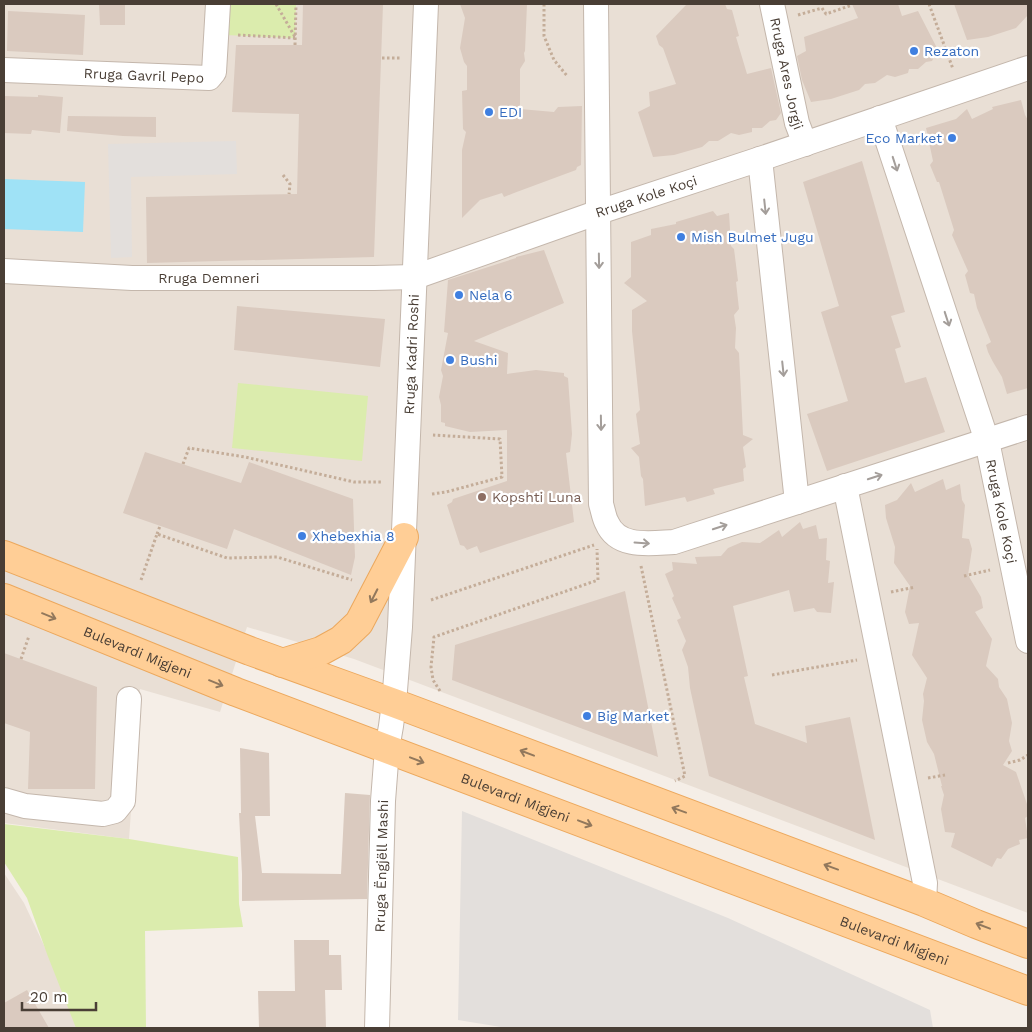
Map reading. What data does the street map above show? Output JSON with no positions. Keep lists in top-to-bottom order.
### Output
{
  "streets": {
    "main road": ["Bulevardi Migjeni"],
    "street": [
      "Rruga Gavril Pepo",
      "Rruga Ares Jorgji",
      "Rruga Kole Koçi",
      "Rruga Demneri",
      "Rruga Kadri Roshi",
      "Rruga Ëngjëll Mashi"
    ]
  },
  "crossings": [
    ["Rruga Ares Jorgji", "Rruga Kole Koçi"],
    ["Rruga Kole Koçi", "Rruga Demneri"],
    ["Rruga Kole Koçi", "Rruga Kadri Roshi"],
    ["Rruga Demneri", "Rruga Kadri Roshi"],
    ["Rruga Kadri Roshi", "Rruga Ëngjëll Mashi"],
    ["Bulevardi Migjeni", "Rruga Ëngjëll Mashi"]
  ],
  "places": [
    "Rezaton",
    "EDI",
    "Eco Market",
    "Mish Bulmet Jugu",
    "Nela 6",
    "Bushi",
    "Kopshti Luna",
    "Xhebexhia 8",
    "Big Market"
  ],
  "scale_bar": "20 m"
}
